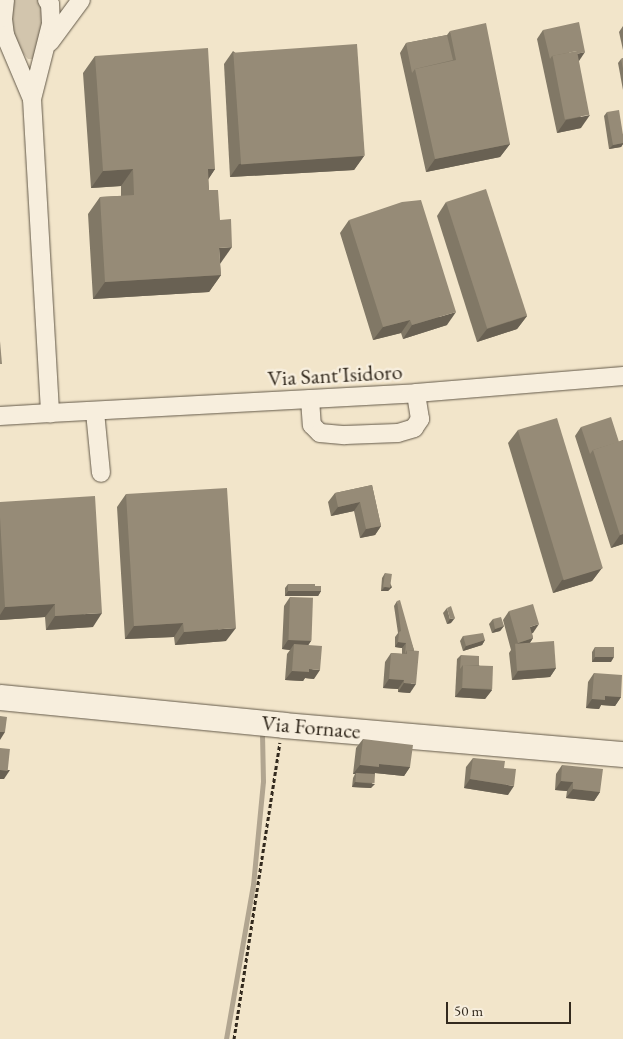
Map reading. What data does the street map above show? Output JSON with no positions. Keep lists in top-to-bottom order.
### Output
{
  "streets": {
    "street": ["Via Sant'Isidoro", "Via Fornace"]
  },
  "scale_bar": "50 m"
}
